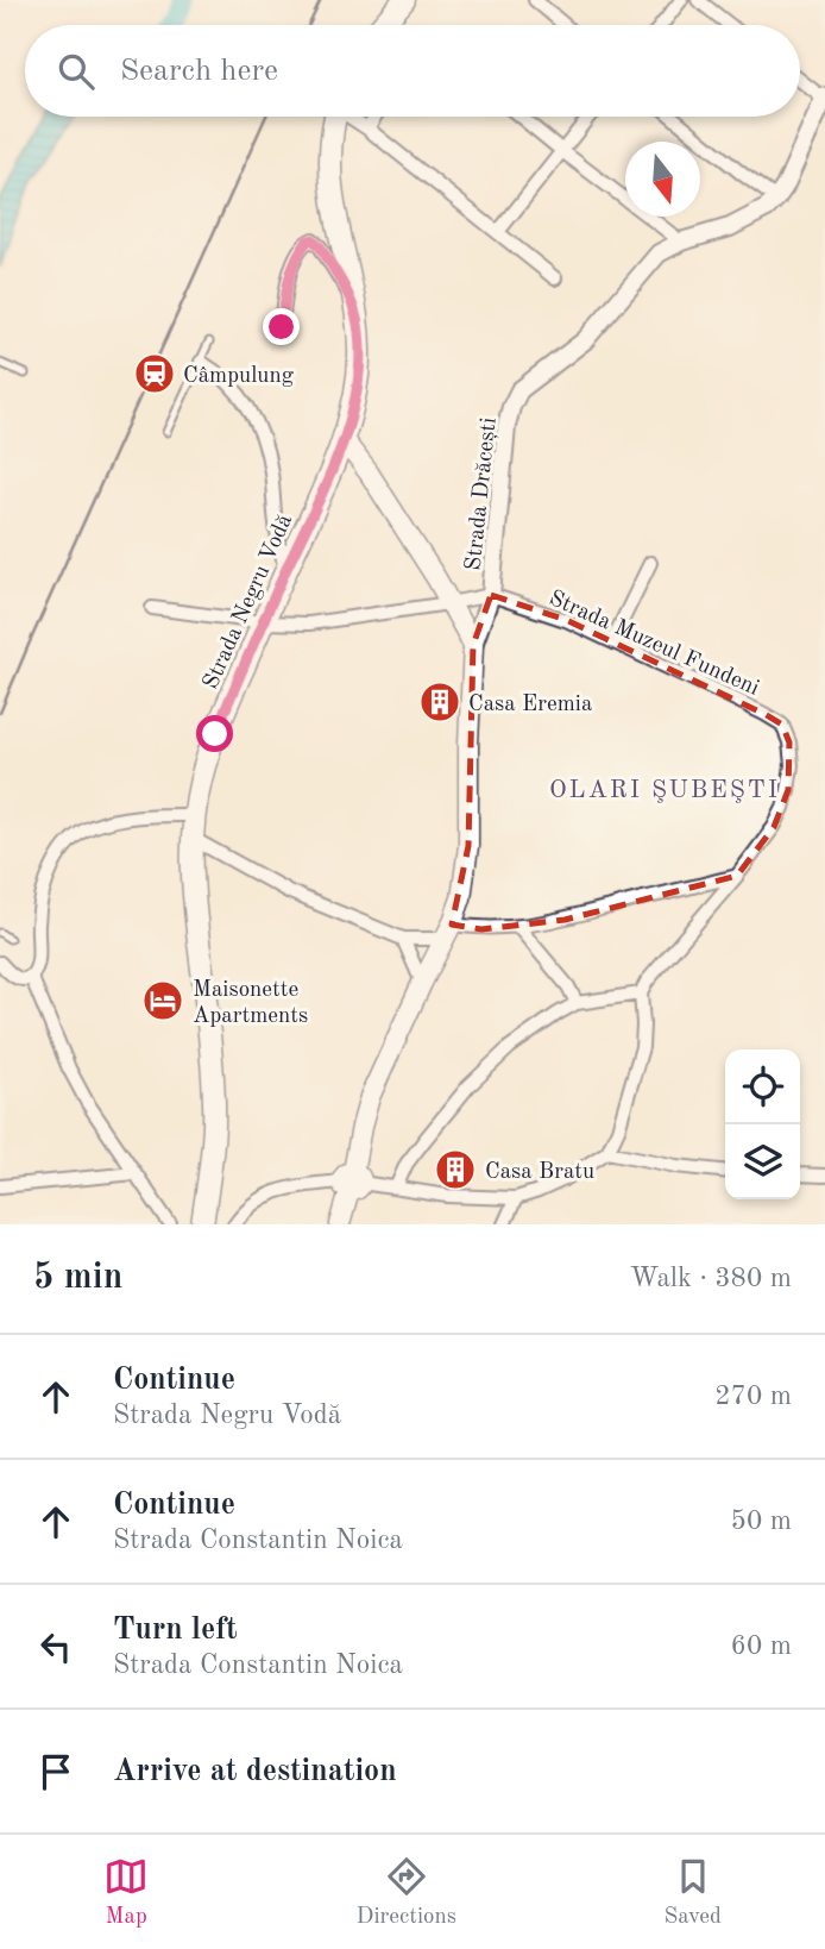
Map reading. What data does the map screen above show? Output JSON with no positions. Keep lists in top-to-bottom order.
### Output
{
  "streets": {
    "main road": ["Strada Negru Vodă"],
    "street": ["Strada Drăcești", "Strada Muzeul Fundeni"]
  },
  "crossings": [
    ["Strada Drăcești", "Strada Muzeul Fundeni"]
  ],
  "districts": ["OLARI ŞUBEŞTI"],
  "places": {
    "station": ["Câmpulung"],
    "building": ["Casa Eremia", "Casa Bratu"],
    "hotel": ["Maisonette Apartments"]
  },
  "north": "bottom",
  "page": {
    "search": "Search here",
    "heading": ["5 min", "Walk · 380 m"],
    "list": [
      ["Continue", "Strada Negru Vodă", "270 m"],
      ["Continue", "Strada Constantin Noica", "50 m"],
      ["Turn left", "Strada Constantin Noica", "60 m"],
      "Arrive at destination"
    ],
    "nav": ["Map", "Directions", "Saved"]
  }
}
